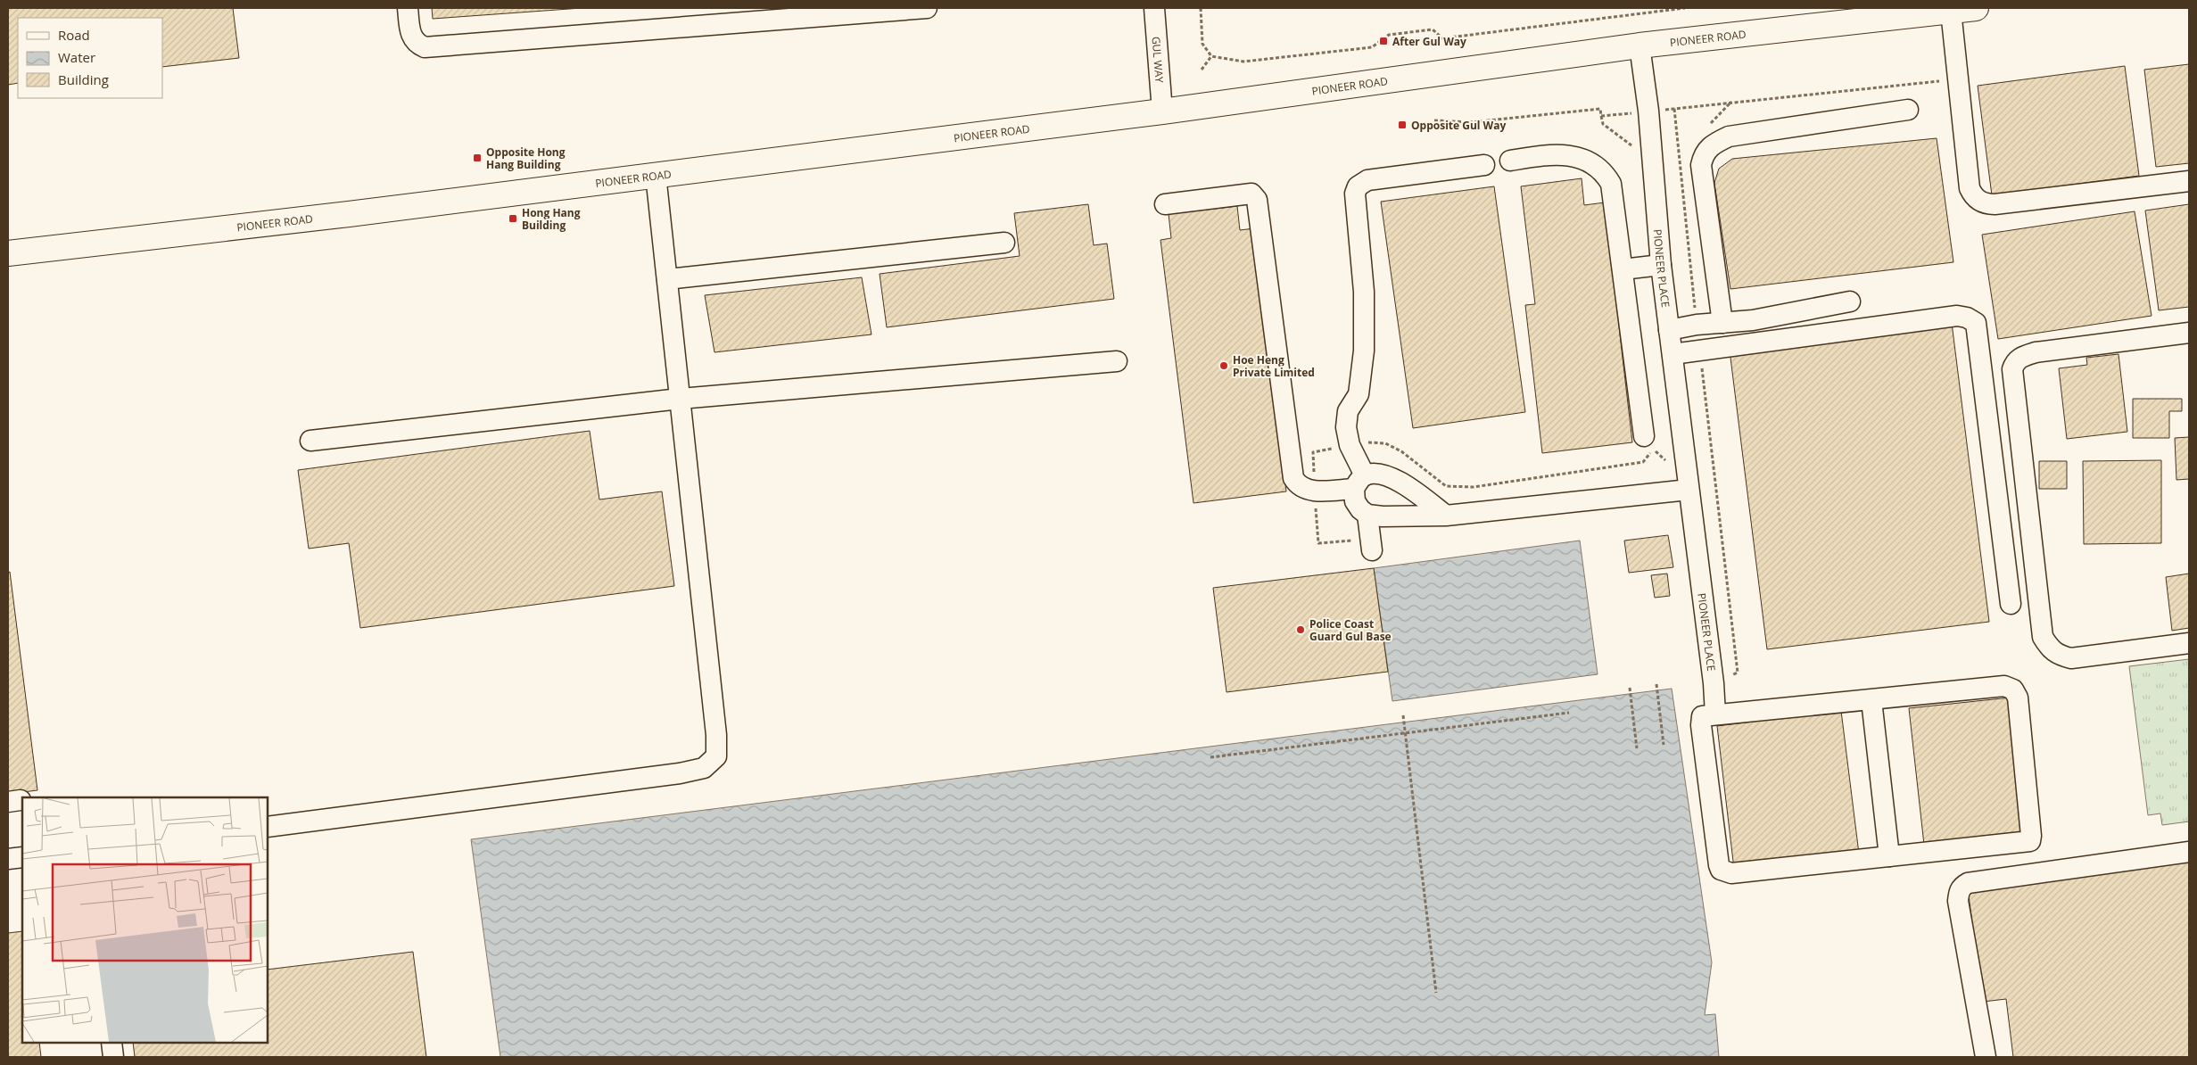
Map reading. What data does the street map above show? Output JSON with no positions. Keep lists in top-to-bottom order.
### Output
{
  "streets": {
    "main road": ["PIONEER ROAD"],
    "street": ["GUL WAY", "PIONEER PLACE"]
  },
  "crossings": [
    ["PIONEER ROAD", "GUL WAY"],
    ["PIONEER ROAD", "PIONEER PLACE"]
  ],
  "places": {
    "transit": [
      "After Gul Way",
      "Opposite Gul Way",
      "Opposite Hong Hang Building",
      "Hong Hang Building"
    ],
    "other": ["Hoe Heng Private Limited", "Police Coast Guard Gul Base"]
  },
  "legend": ["Road", "Water", "Building"]
}
